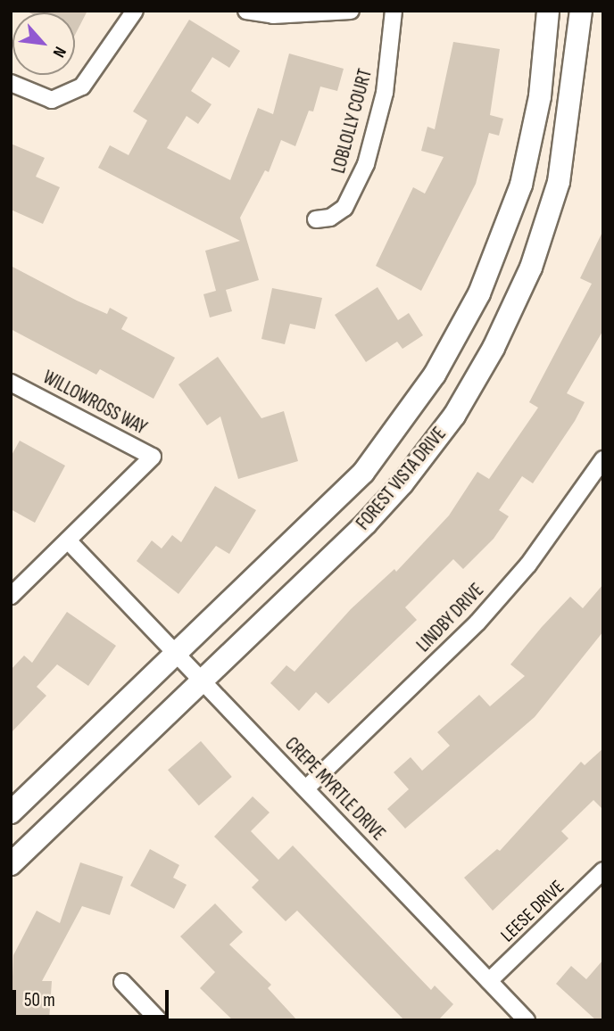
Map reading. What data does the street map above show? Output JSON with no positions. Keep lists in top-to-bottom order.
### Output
{
  "streets": {
    "main road": ["FOREST VISTA DRIVE"],
    "street": [
      "LOBLOLLY COURT",
      "WILLOWROSS WAY",
      "LINDBY DRIVE",
      "CREPE MYRTLE DRIVE",
      "LEESE DRIVE"
    ]
  },
  "crossings": [
    ["WILLOWROSS WAY", "CREPE MYRTLE DRIVE"],
    ["FOREST VISTA DRIVE", "CREPE MYRTLE DRIVE"],
    ["LINDBY DRIVE", "CREPE MYRTLE DRIVE"],
    ["CREPE MYRTLE DRIVE", "LEESE DRIVE"]
  ],
  "scale_bar": "50 m",
  "north": "bottom right"
}
